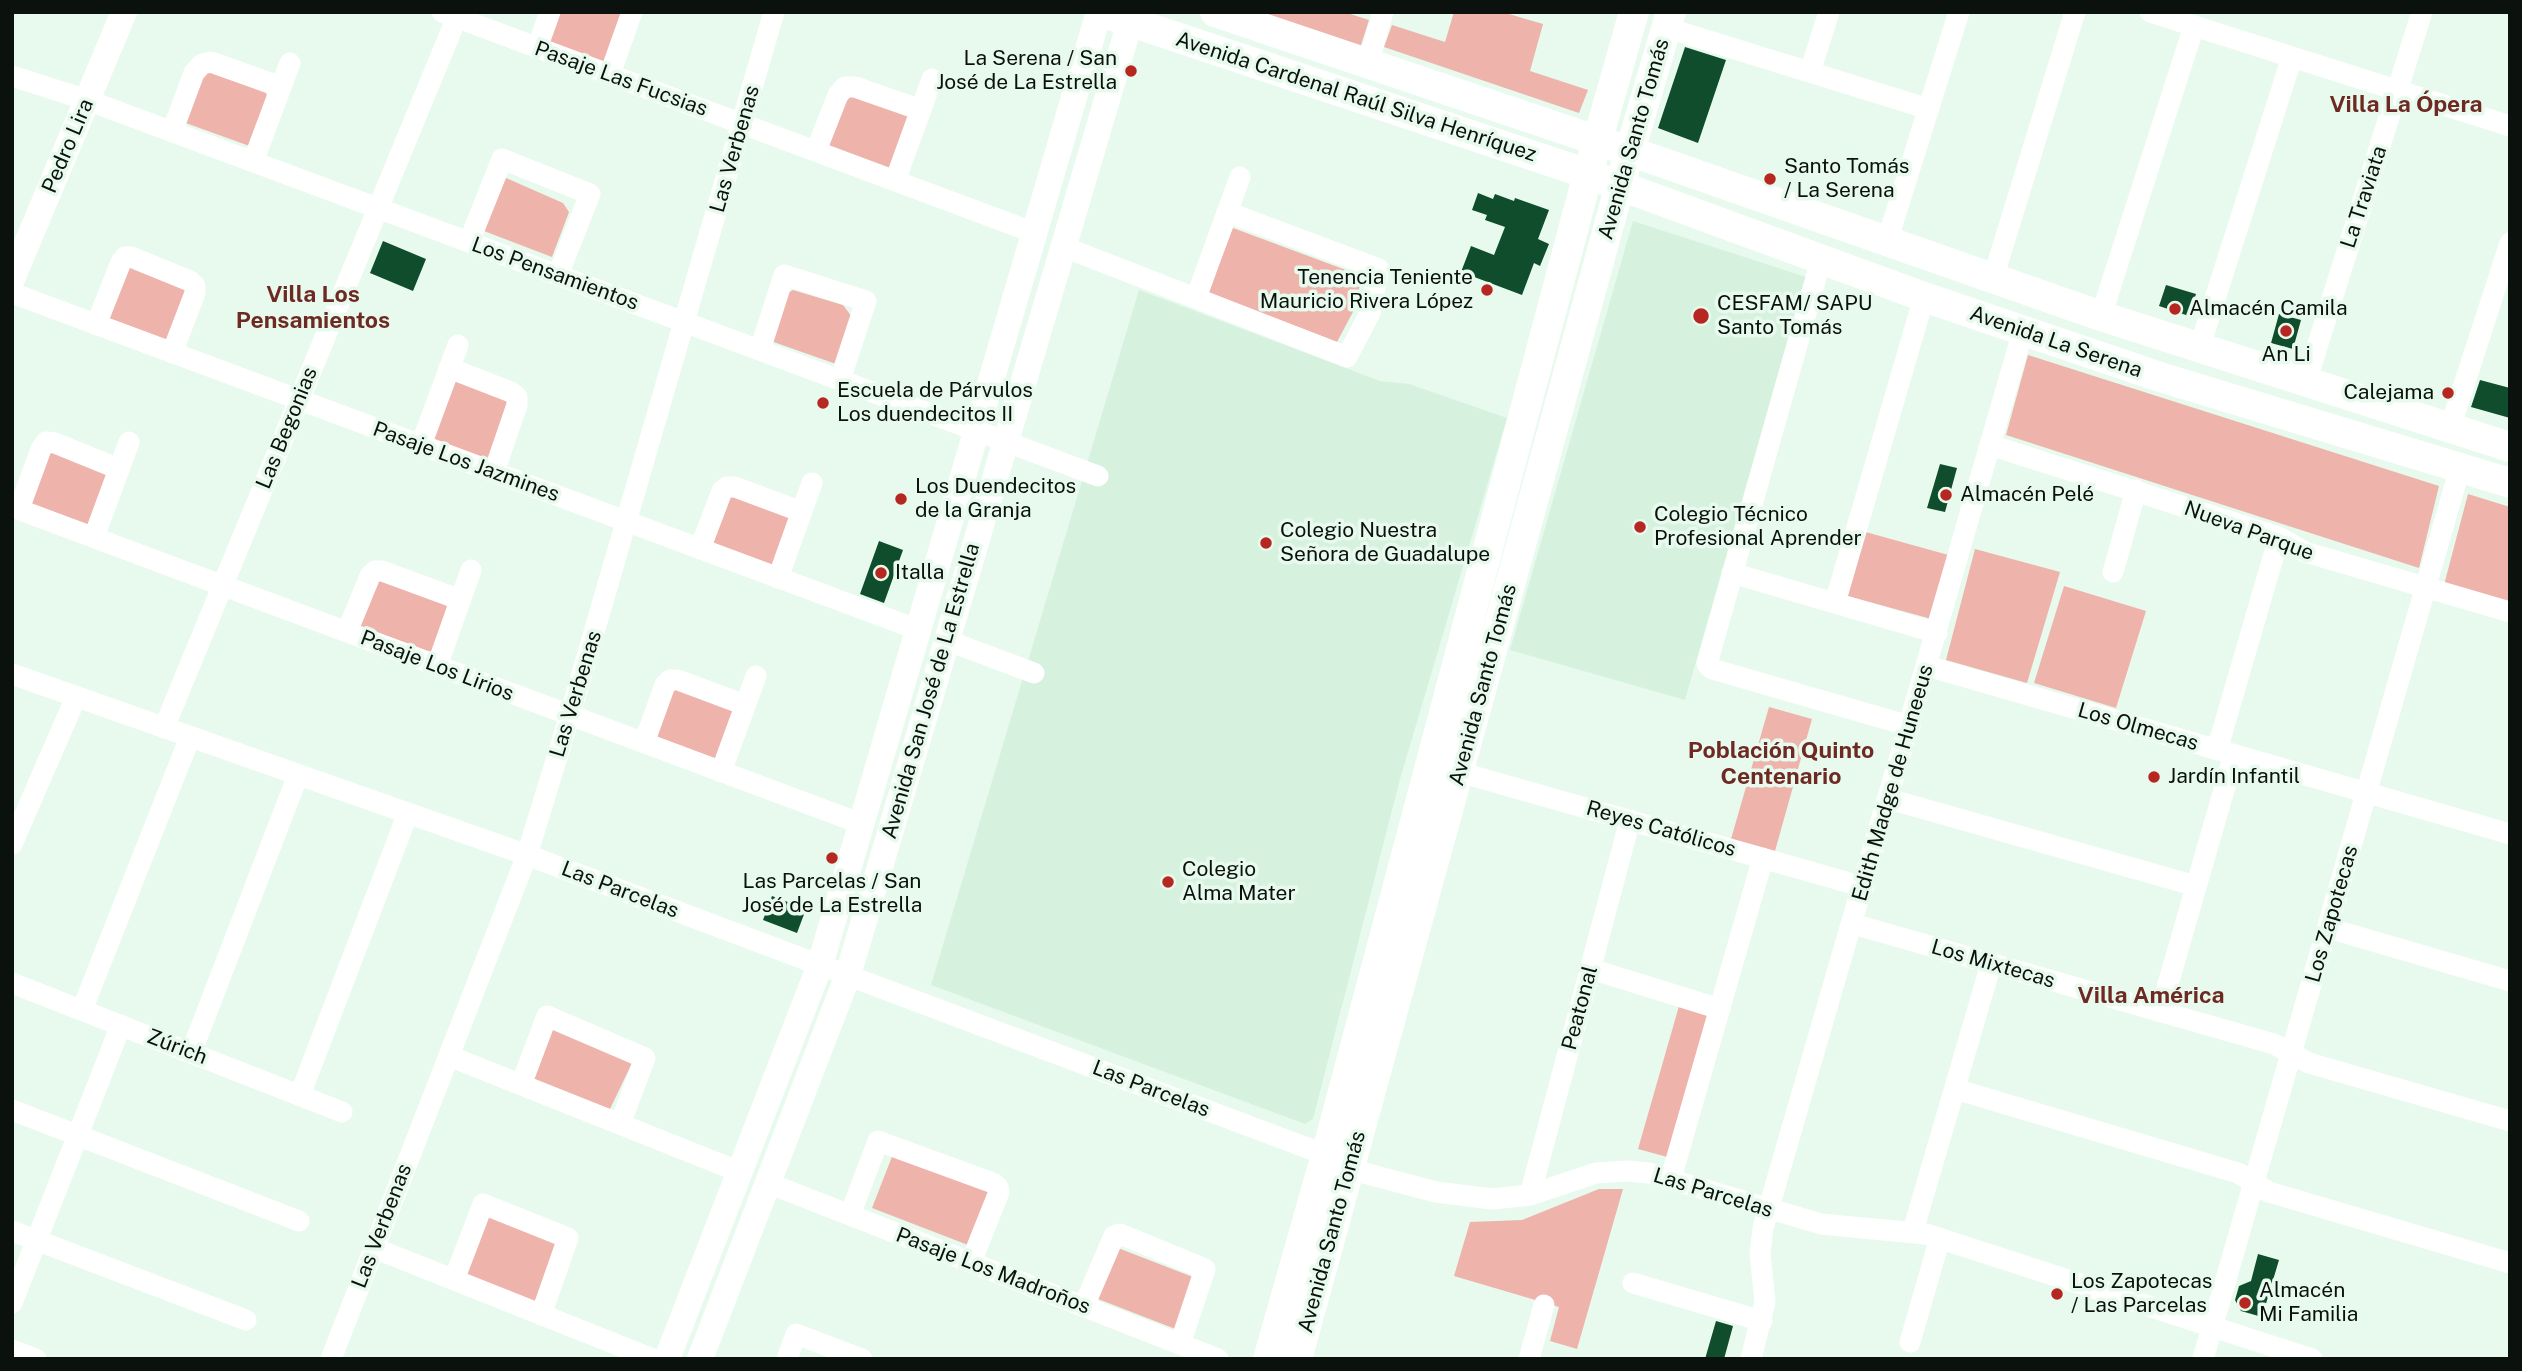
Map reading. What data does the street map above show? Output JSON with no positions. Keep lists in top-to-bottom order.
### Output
{
  "streets": {
    "main road": ["Avenida Cardenal Raúl Silva Henríquez", "Avenida Santo Tomás", "Avenida La Serena"],
    "street": [
      "Pasaje Las Fucsias",
      "Pedro Lira",
      "Las Verbenas",
      "La Traviata",
      "Los Pensamientos",
      "Las Begonias",
      "Pasaje Los Jazmines",
      "Nueva Parque",
      "Pasaje Los Lirios",
      "Avenida San José de La Estrella",
      "Los Olmecas",
      "Edith Madge de Huneeus",
      "Reyes Católicos",
      "Las Parcelas",
      "Los Zapotecas",
      "Los Mixtecas",
      "Peatonal",
      "Zúrich",
      "Pasaje Los Madroños"
    ]
  },
  "crossings": [
    ["Pasaje Las Fucsias", "Las Verbenas"],
    ["Pasaje Las Fucsias", "Las Begonias"],
    ["Pasaje Las Fucsias", "Avenida San José de La Estrella"],
    ["Avenida Cardenal Raúl Silva Henríquez", "Avenida Santo Tomás"],
    ["Avenida Cardenal Raúl Silva Henríquez", "Avenida La Serena"],
    ["Avenida Cardenal Raúl Silva Henríquez", "Avenida San José de La Estrella"],
    ["Avenida Santo Tomás", "Avenida La Serena"],
    ["Avenida Santo Tomás", "Reyes Católicos"],
    ["Avenida Santo Tomás", "Las Parcelas"],
    ["Pedro Lira", "Los Pensamientos"],
    ["Las Verbenas", "Los Pensamientos"],
    ["Las Verbenas", "Pasaje Los Jazmines"],
    ["Las Verbenas", "Pasaje Los Lirios"],
    ["Las Verbenas", "Las Parcelas"],
    ["La Traviata", "Avenida La Serena"],
    ["Los Pensamientos", "Las Begonias"],
    ["Los Pensamientos", "Avenida San José de La Estrella"],
    ["Avenida La Serena", "Edith Madge de Huneeus"],
    ["Avenida La Serena", "Los Zapotecas"],
    ["Las Begonias", "Pasaje Los Jazmines"],
    ["Las Begonias", "Pasaje Los Lirios"],
    ["Las Begonias", "Las Parcelas"],
    ["Pasaje Los Jazmines", "Avenida San José de La Estrella"],
    ["Nueva Parque", "Edith Madge de Huneeus"],
    ["Nueva Parque", "Los Zapotecas"],
    ["Pasaje Los Lirios", "Avenida San José de La Estrella"],
    ["Avenida San José de La Estrella", "Las Parcelas"],
    ["Avenida San José de La Estrella", "Pasaje Los Madroños"],
    ["Los Olmecas", "Edith Madge de Huneeus"],
    ["Los Olmecas", "Los Zapotecas"],
    ["Edith Madge de Huneeus", "Reyes Católicos"],
    ["Edith Madge de Huneeus", "Las Parcelas"],
    ["Edith Madge de Huneeus", "Los Mixtecas"],
    ["Reyes Católicos", "Peatonal"],
    ["Las Parcelas", "Los Zapotecas"],
    ["Las Parcelas", "Peatonal"],
    ["Los Zapotecas", "Los Mixtecas"]
  ],
  "districts": [
    "Villa La Ópera",
    "Villa Los Pensamientos",
    "Población Quinto Centenario",
    "Villa América"
  ],
  "places": [
    "La Serena / San José de La Estrella",
    "Santo Tomás / La Serena",
    "Tenencia Teniente Mauricio Rivera López",
    "Almacén Camila",
    "CESFAM/ SAPU Santo Tomás",
    "An Li",
    "Calejama",
    "Escuela de Párvulos Los duendecitos II",
    "Almacén Pelé",
    "Los Duendecitos de la Granja",
    "Colegio Técnico Profesional Aprender",
    "Colegio Nuestra Señora de Guadalupe",
    "Italla",
    "Jardín Infantil",
    "Las Parcelas / San José de La Estrella",
    "Colegio Alma Mater",
    "Los Zapotecas / Las Parcelas",
    "Almacén Mi Familia"
  ]
}
